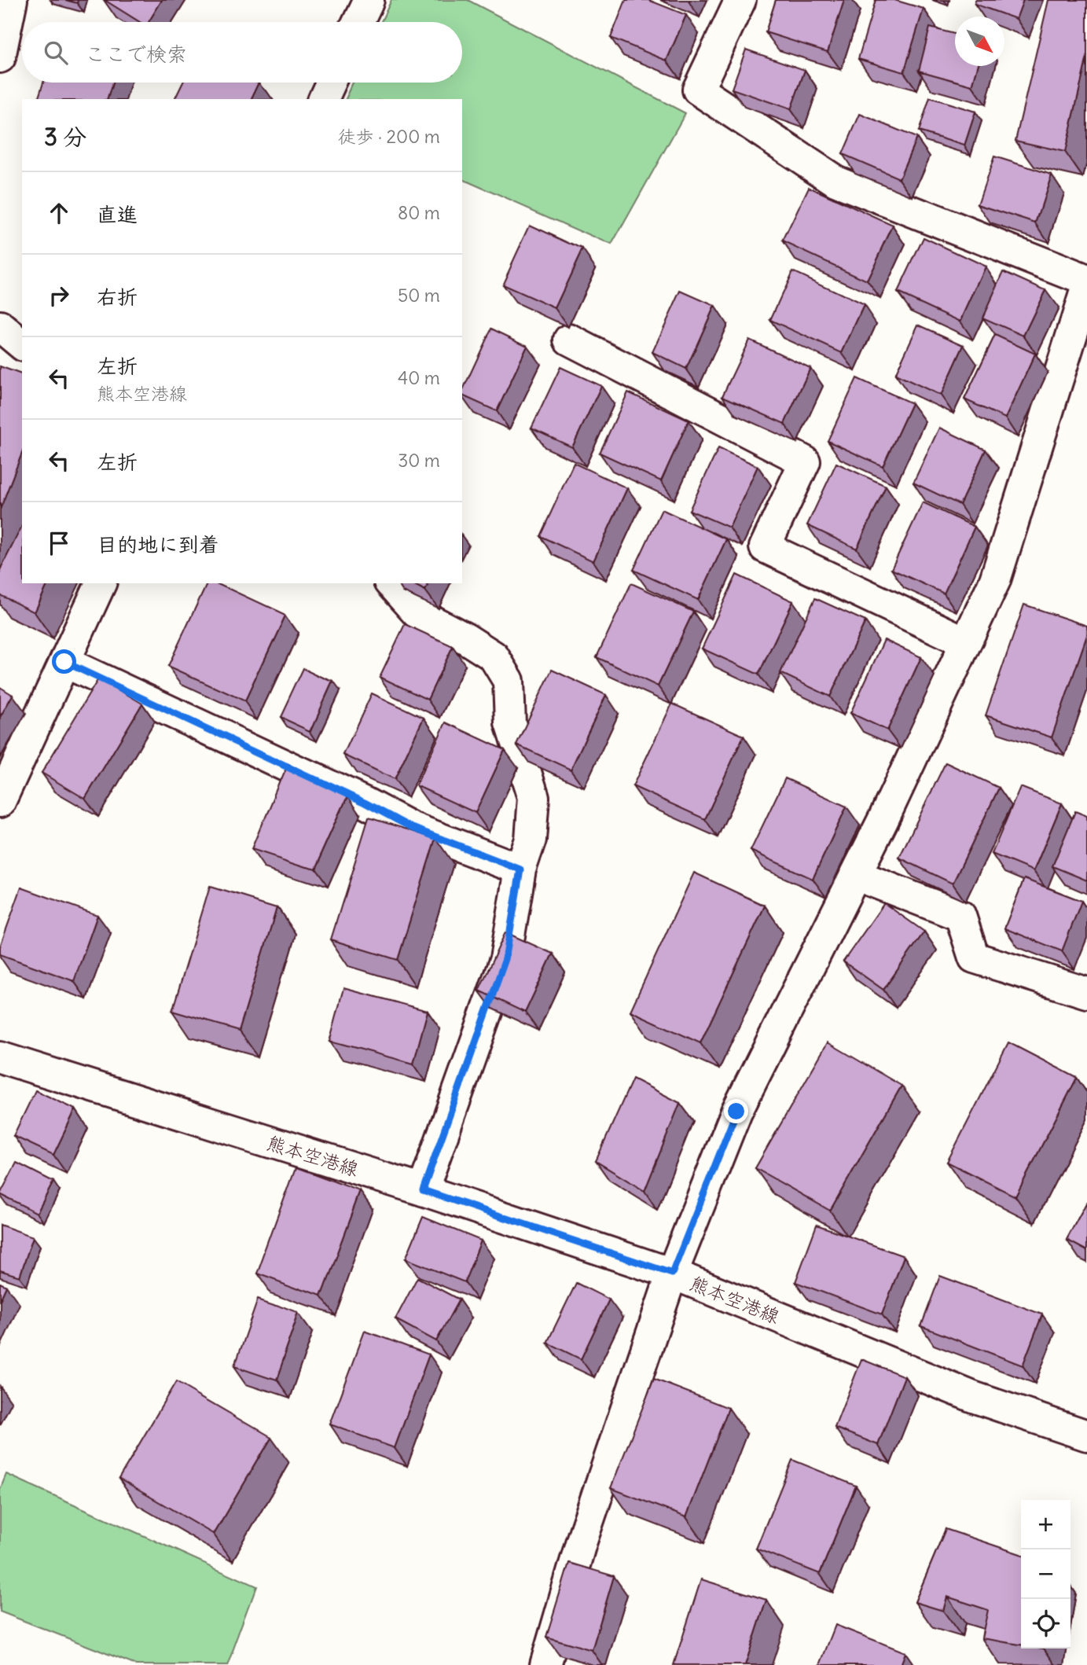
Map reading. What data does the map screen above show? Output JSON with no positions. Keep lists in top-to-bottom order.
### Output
{
  "streets": {
    "street": ["熊本空港線"]
  },
  "north": "bottom right",
  "page": {
    "search": "ここで検索",
    "heading": ["3 分", "徒歩 · 200 m"],
    "list": [
      ["直進", "80 m"],
      ["右折", "50 m"],
      ["左折", "熊本空港線", "40 m"],
      ["左折", "30 m"],
      "目的地に到着"
    ],
    "map_buttons": ["+", "−"]
  }
}
